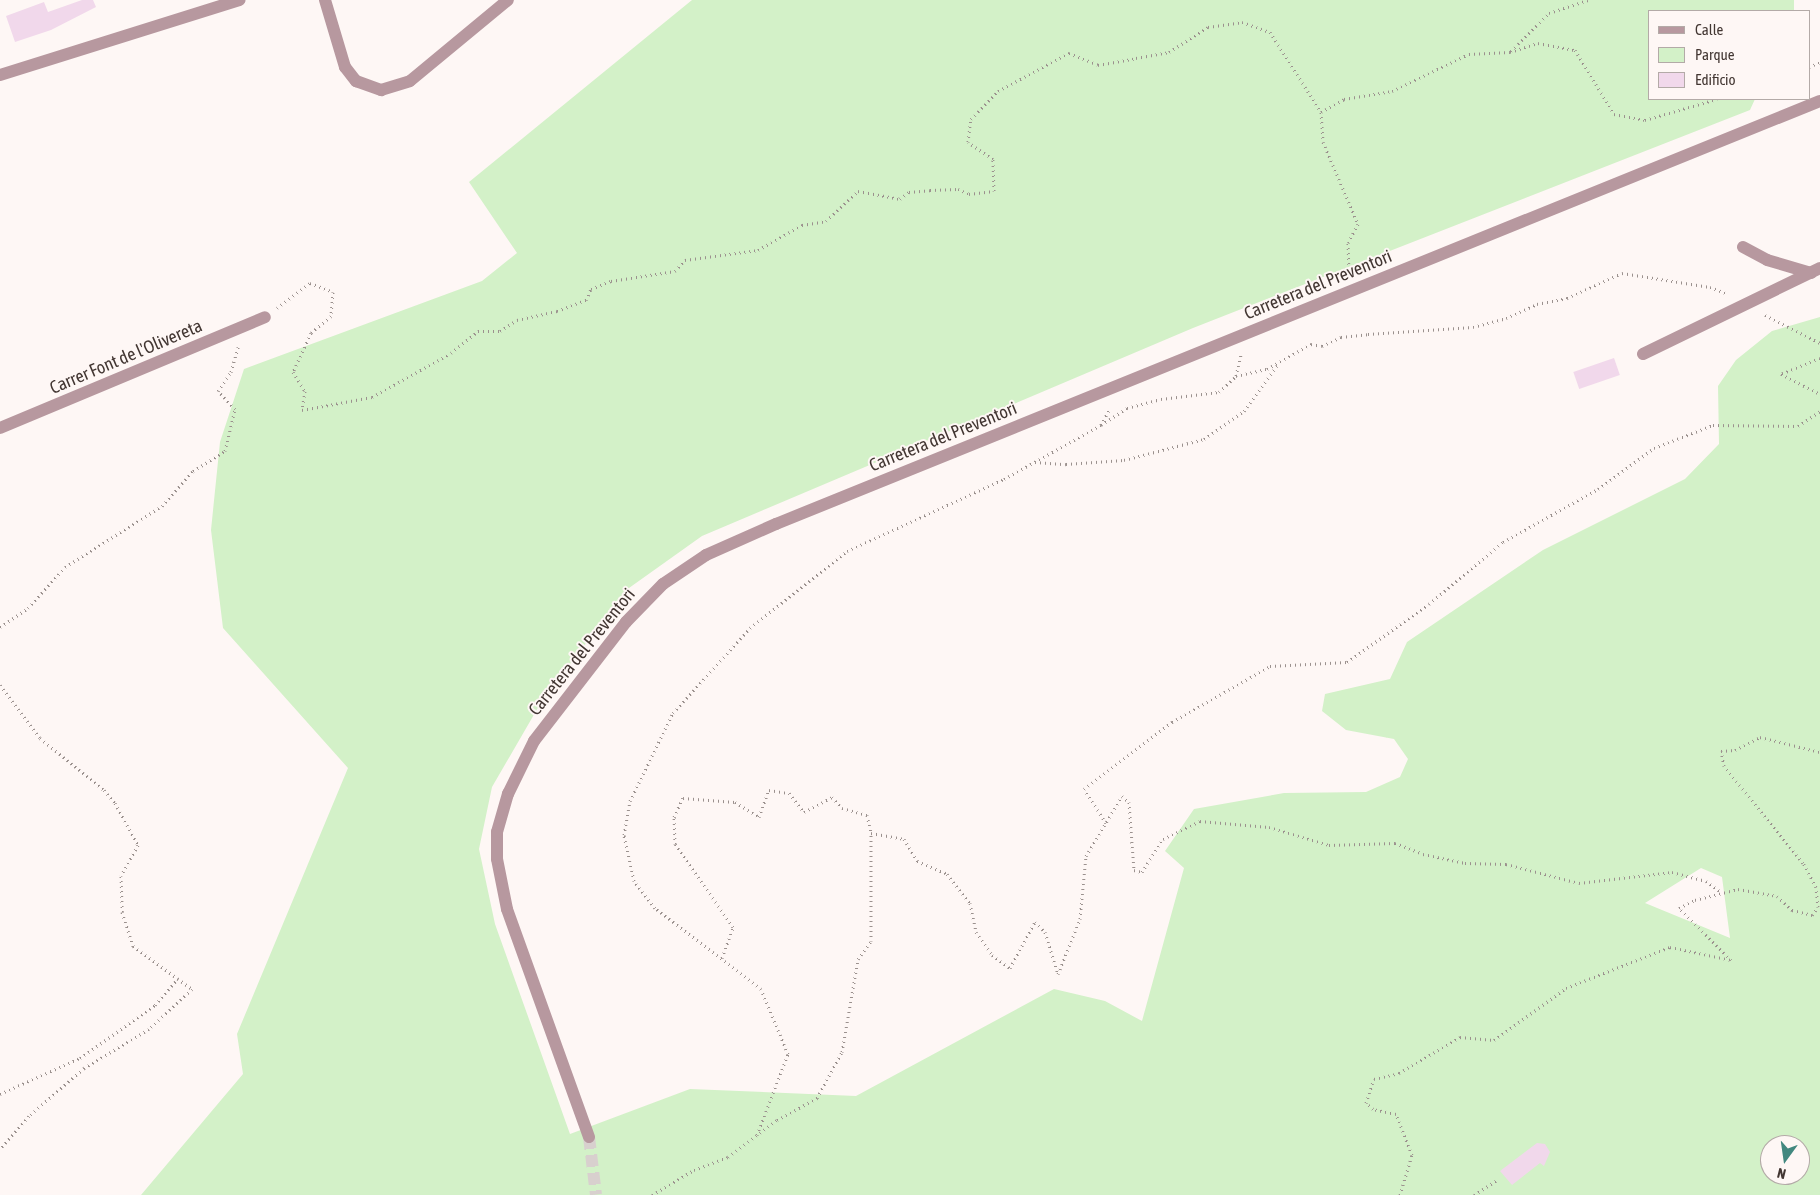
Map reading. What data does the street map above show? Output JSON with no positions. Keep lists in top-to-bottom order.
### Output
{
  "streets": {
    "street": ["Carretera del Preventori", "Carrer Font de l'Olivereta"]
  },
  "legend": ["Calle", "Parque", "Edificio"],
  "north": "bottom"
}
